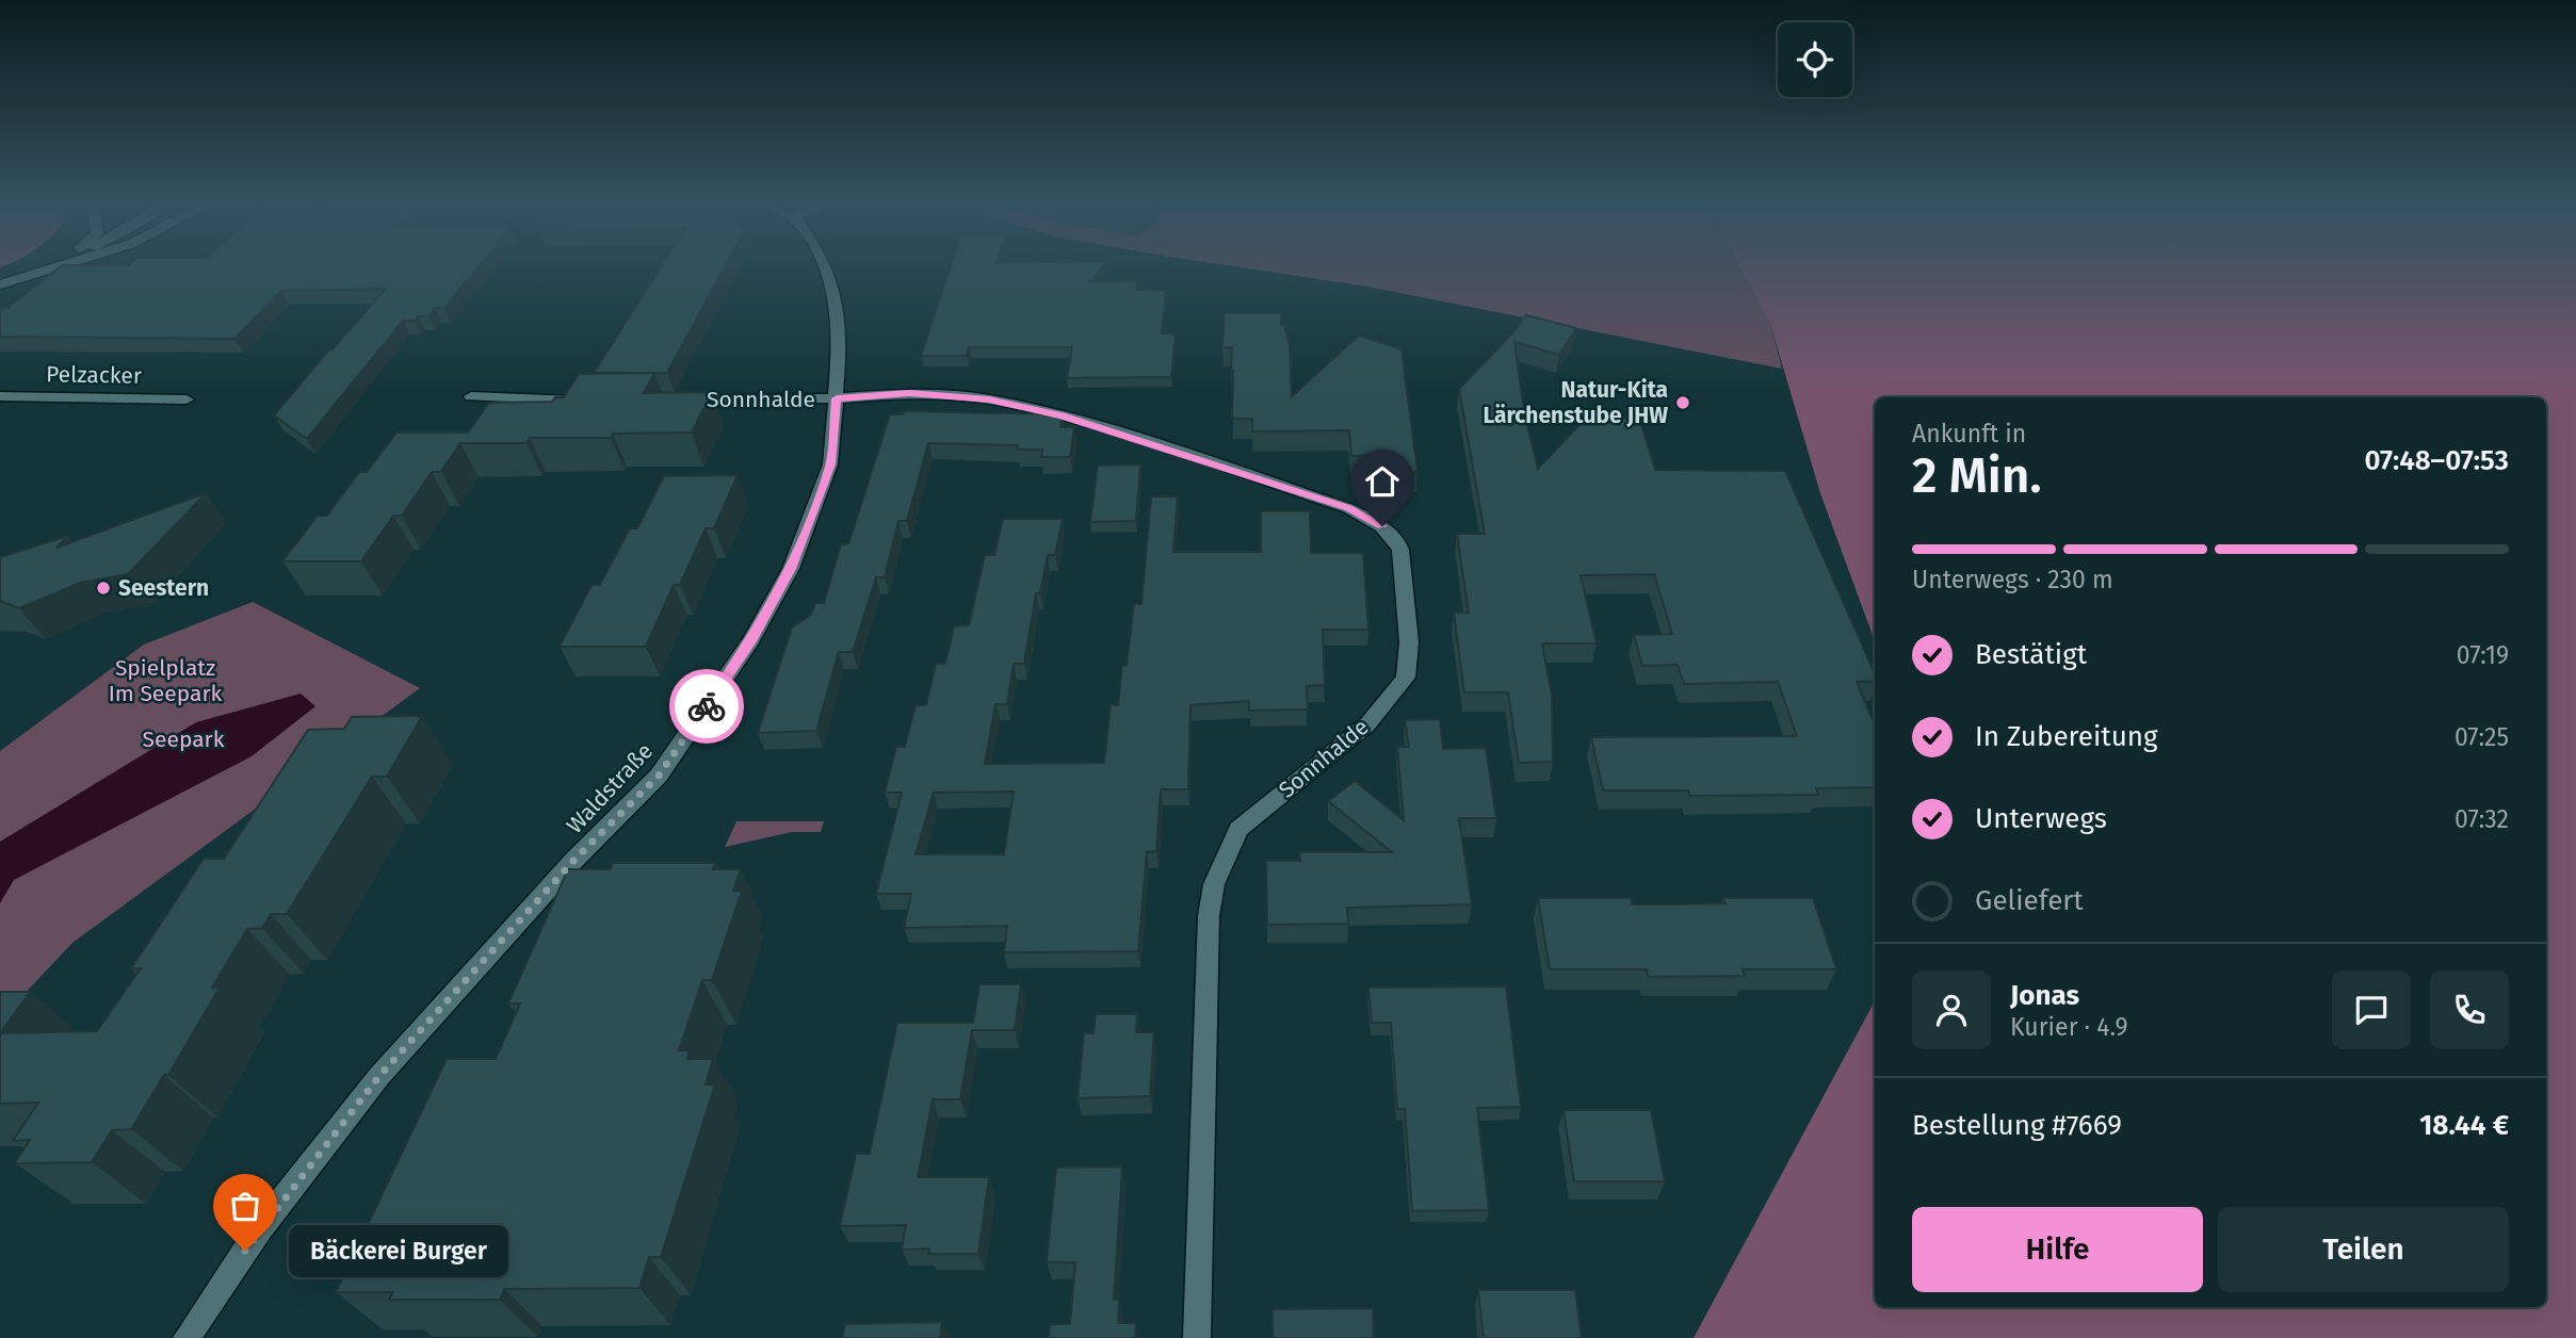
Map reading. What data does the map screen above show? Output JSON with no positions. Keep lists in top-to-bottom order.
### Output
{
  "streets": {
    "street": ["Pelzacker", "Sonnhalde", "Waldstraße"]
  },
  "crossings": [
    ["Sonnhalde", "Waldstraße"]
  ],
  "parks": ["Spielplatz Im Seepark", "Seepark"],
  "places": ["Natur-Kita Lärchenstube JHW", "Seestern", "Bäckerei Burger"],
  "page": {
    "heading": ["2 Min.", "Ankunft in", "07:48–07:53"],
    "panel": [
      "Jonas",
      "Kurier · 4.9",
      "Bestellung #7669",
      "18.44 €"
    ],
    "bar": "Unterwegs · 230 m",
    "list": [
      ["Bestätigt", "07:19"],
      ["In Zubereitung", "07:25"],
      ["Unterwegs", "07:32"],
      "Geliefert"
    ],
    "buttons": ["Hilfe", "Teilen"],
    "bubble": "Bäckerei Burger"
  }
}
